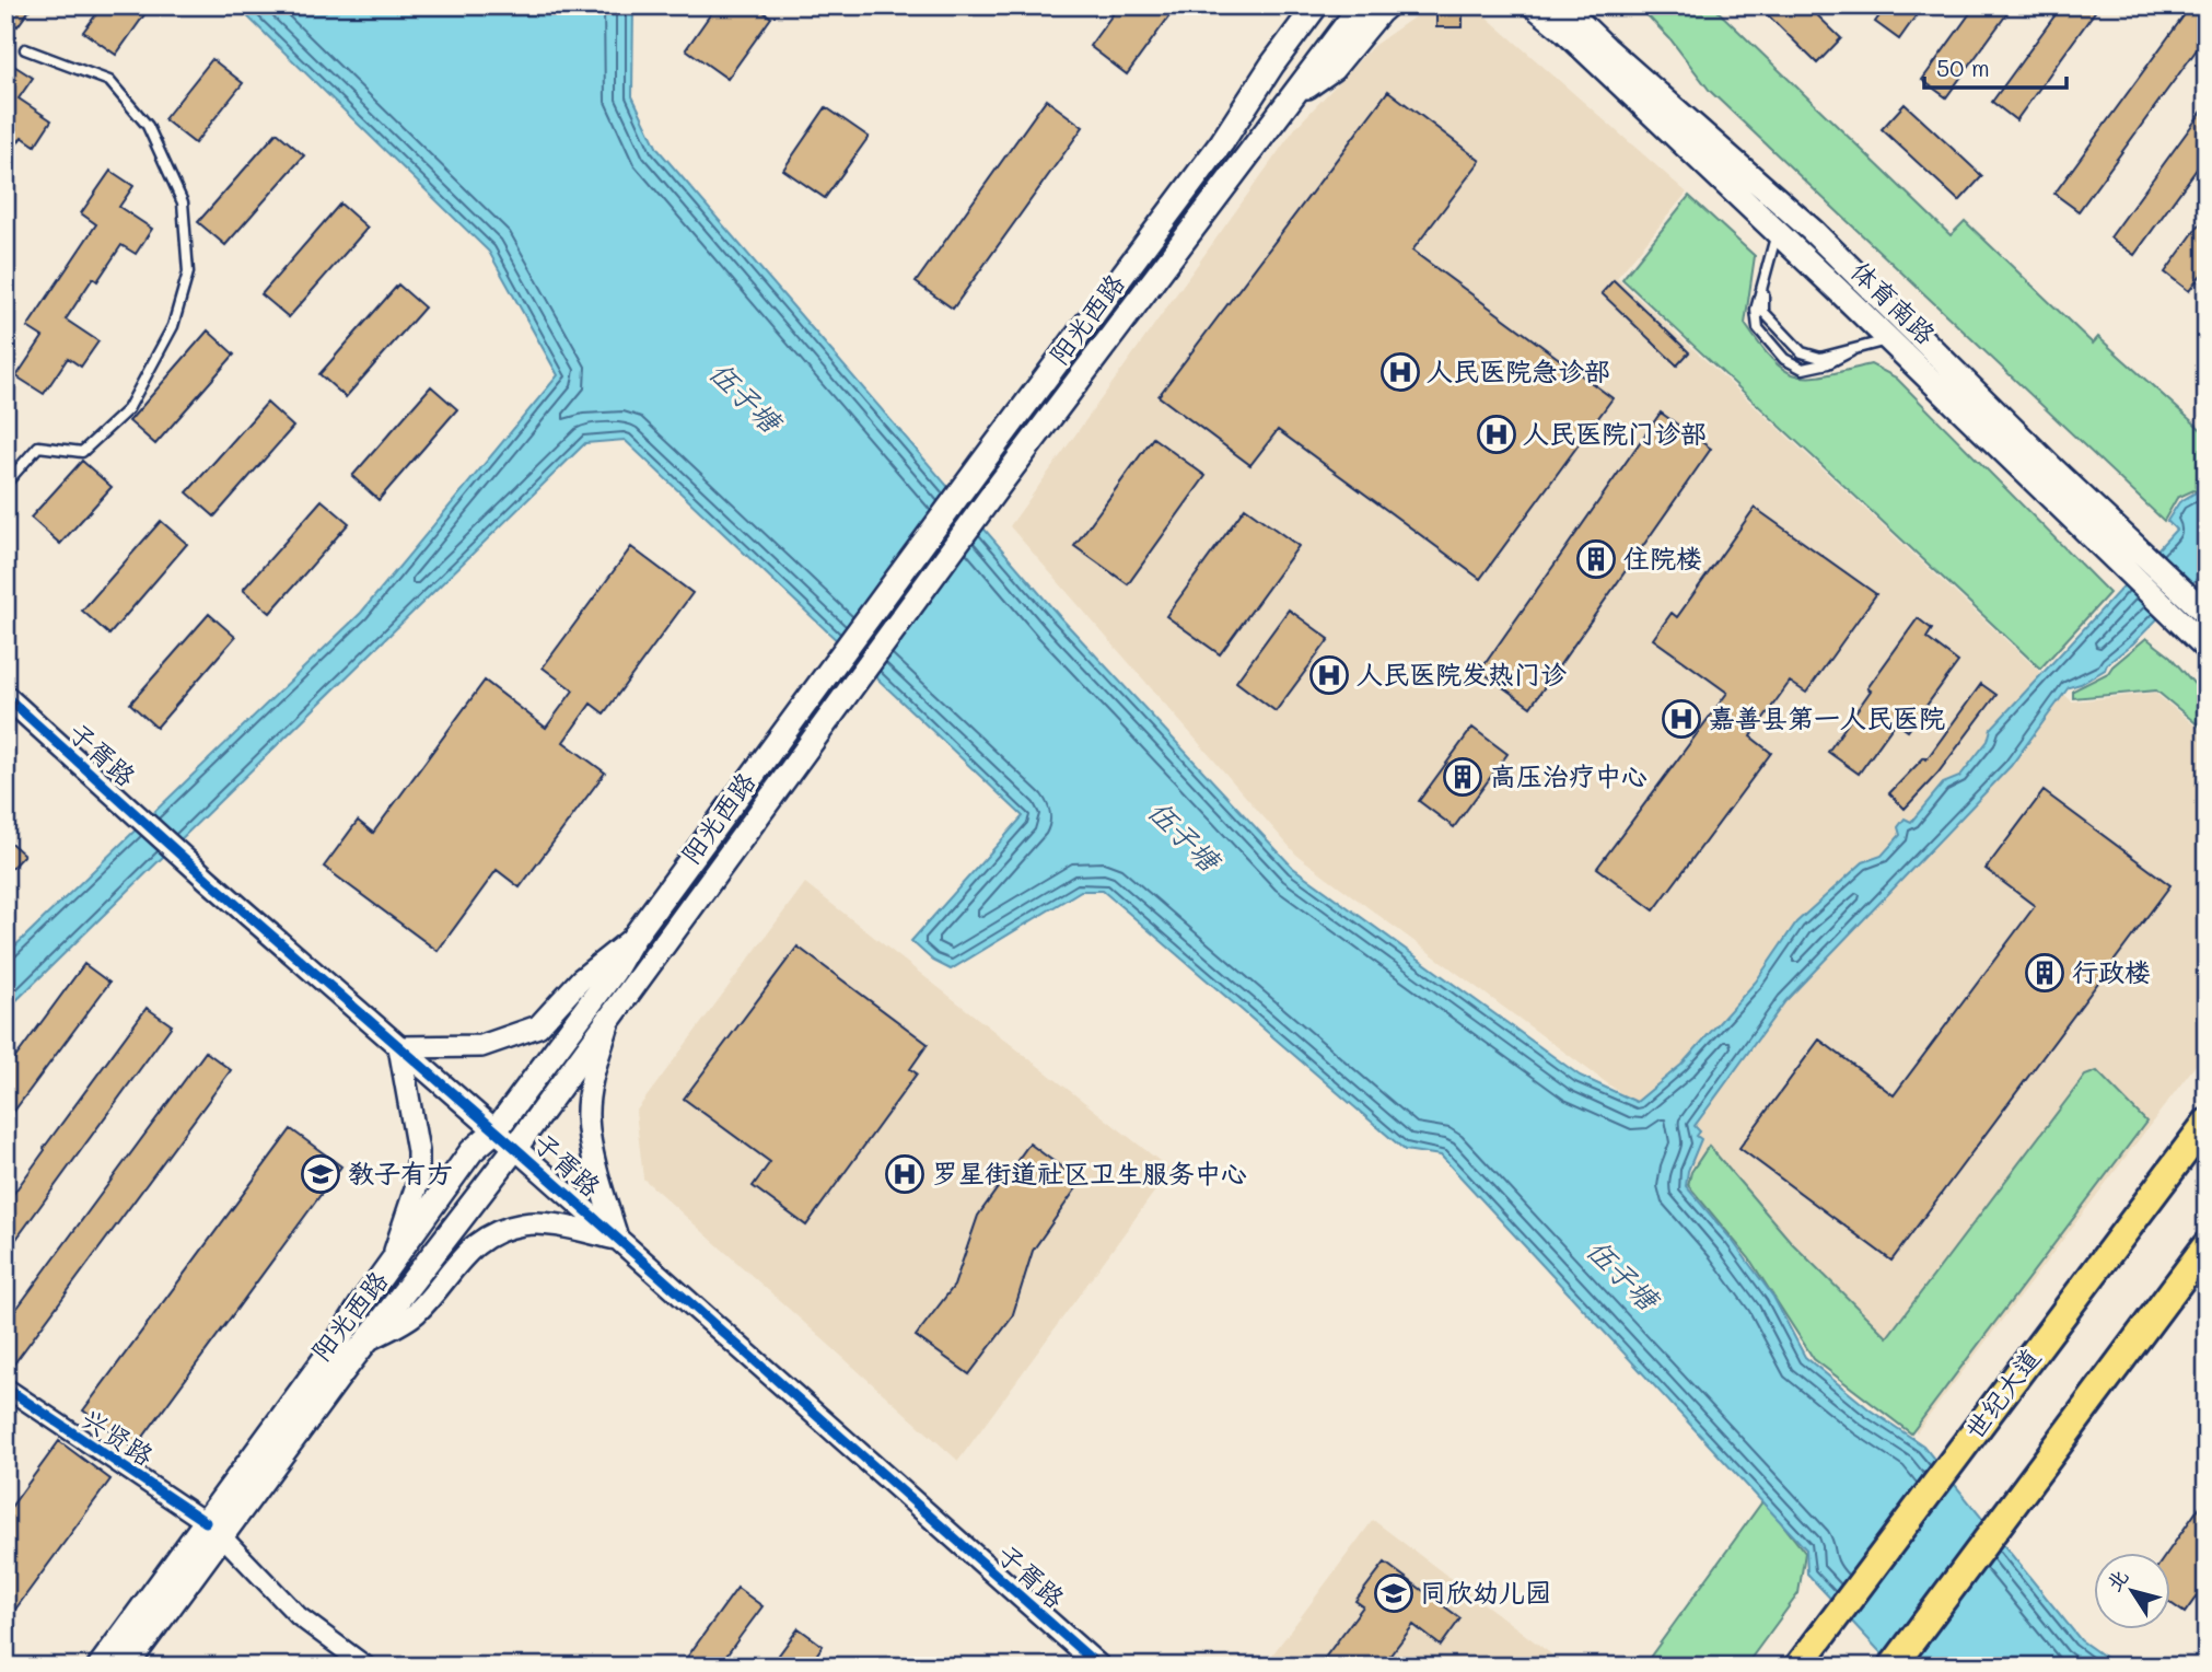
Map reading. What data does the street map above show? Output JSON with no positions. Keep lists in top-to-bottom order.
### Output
{
  "streets": {
    "main road": ["体育南路", "阳光西路", "世纪大道"],
    "street": ["子胥路", "兴贤路"]
  },
  "crossings": [
    ["阳光西路", "子胥路"],
    ["阳光西路", "兴贤路"]
  ],
  "water": ["伍子塘"],
  "places": {
    "hospital": [
      "人民医院急诊部",
      "人民医院门诊部",
      "人民医院发热门诊",
      "嘉善县第一人民医院",
      "罗星街道社区卫生服务中心"
    ],
    "building": ["住院楼", "高压治疗中心", "行政楼"],
    "school or university": ["教子有方", "同欣幼儿园"]
  },
  "scale_bar": "50 m",
  "north": "top left"
}
